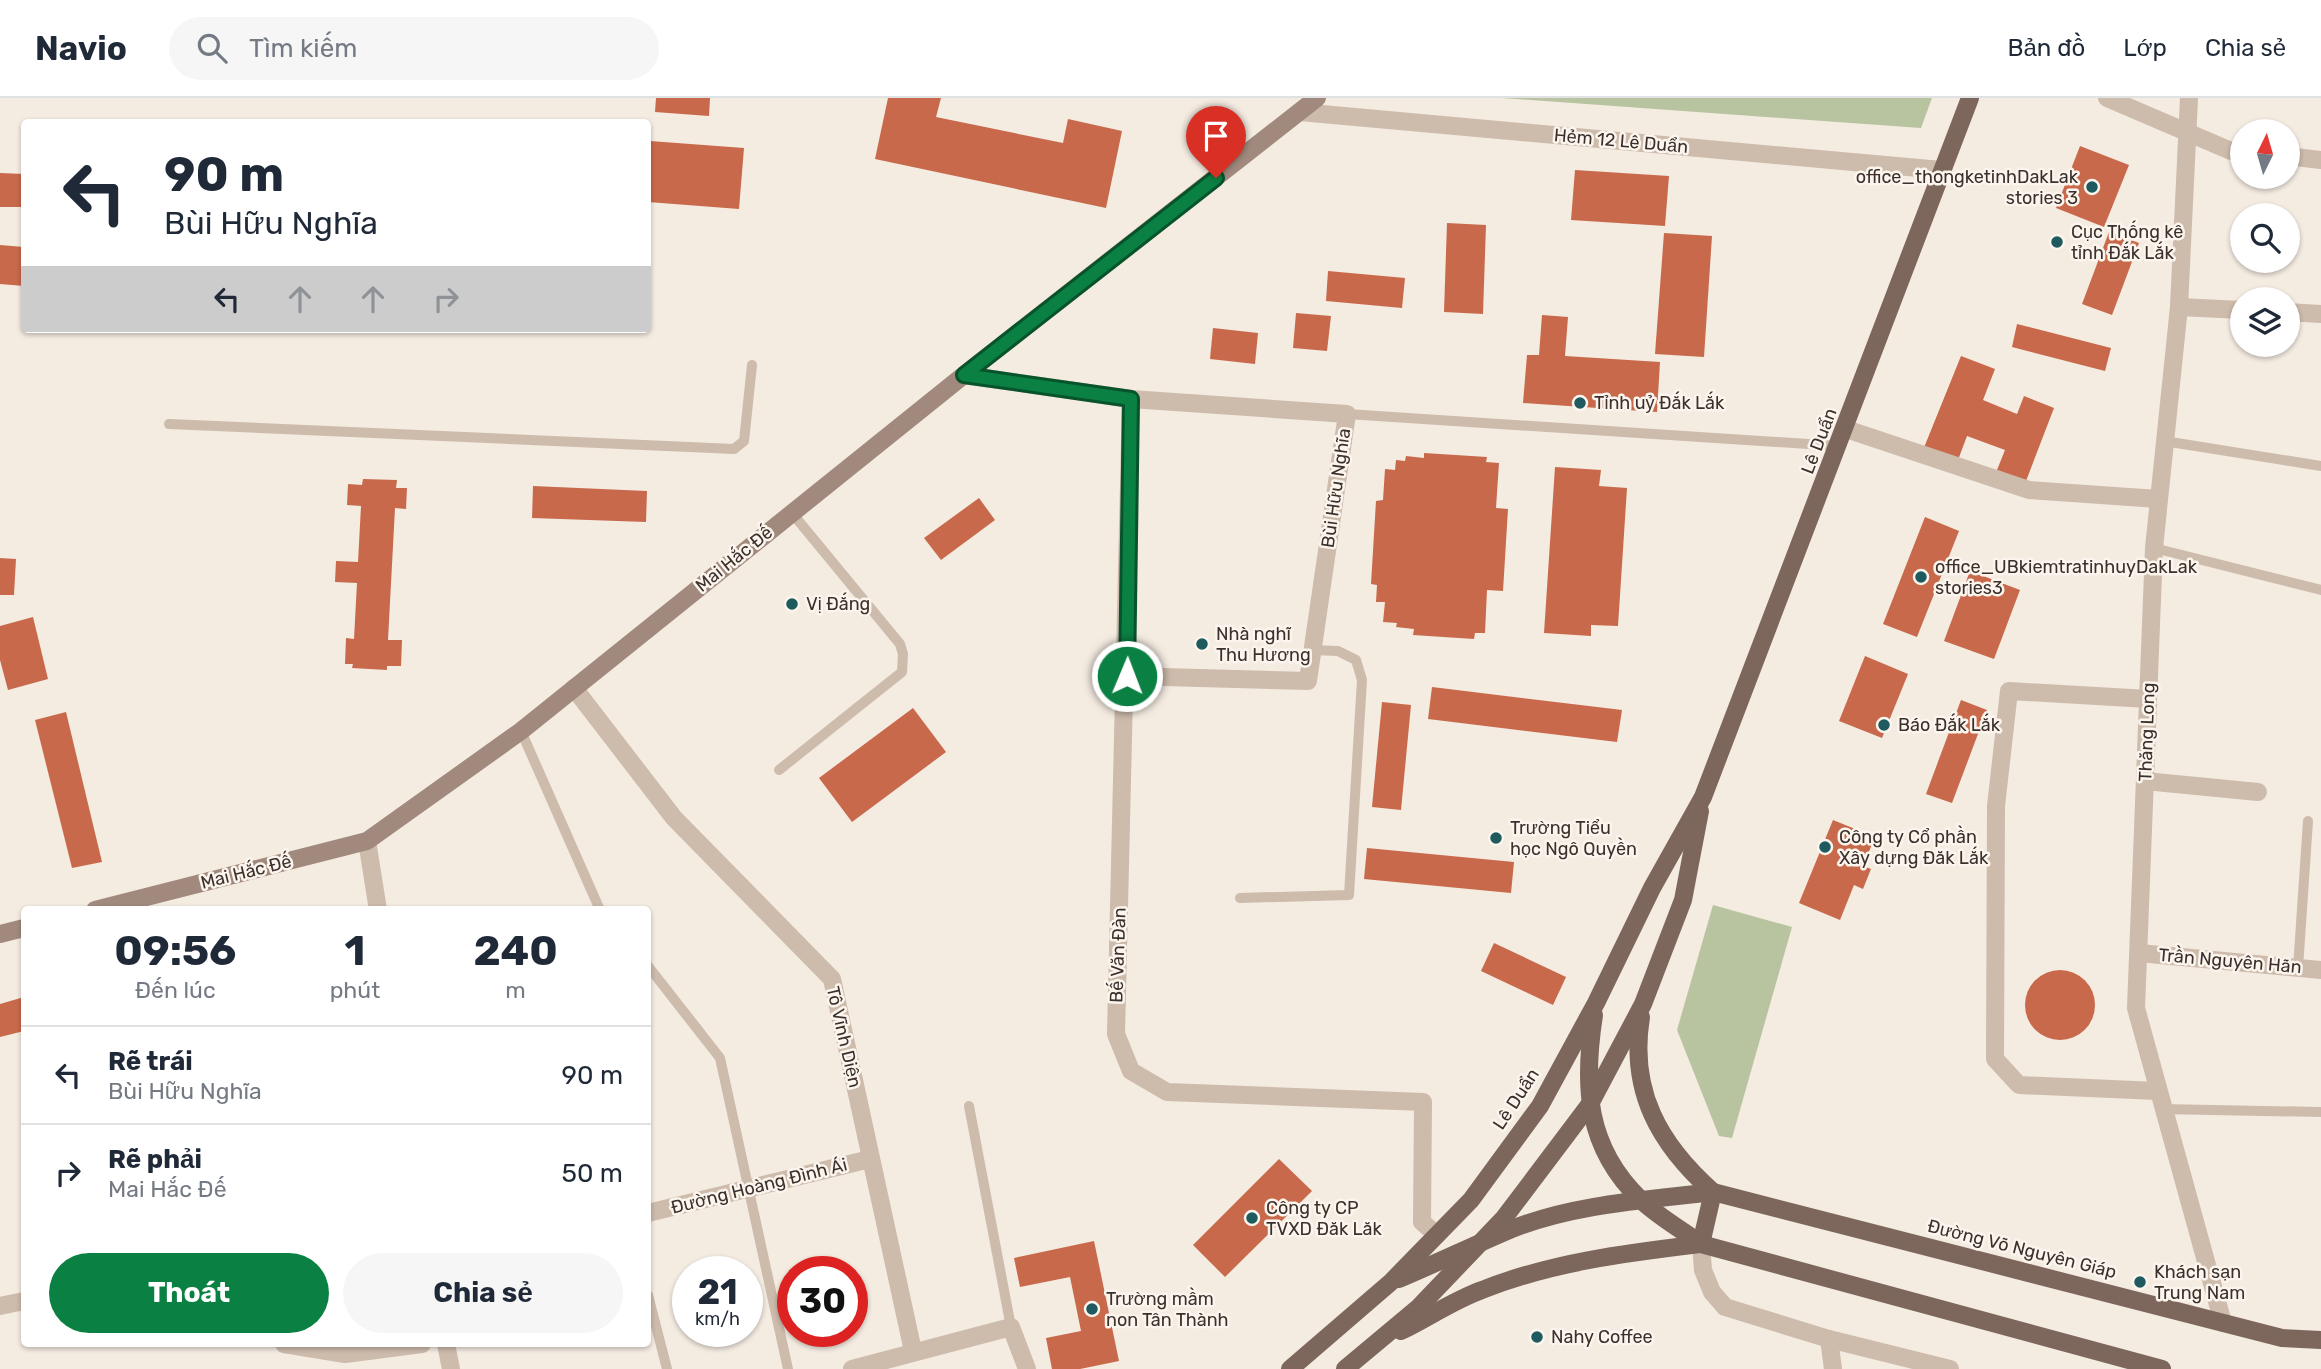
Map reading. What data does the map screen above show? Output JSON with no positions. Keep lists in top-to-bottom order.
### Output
{
  "streets": {
    "main road": ["Lê Duẩn", "Đường Võ Nguyên Giáp"],
    "street": [
      "Hẻm 12 Lê Duẩn",
      "Bùi Hữu Nghĩa",
      "Mai Hắc Đế",
      "Thăng Long",
      "Bế Văn Đàn",
      "Trần Nguyên Hãn",
      "Tô Vĩnh Diện",
      "Đường Hoàng Đình Ái"
    ]
  },
  "crossings": [
    ["Hẻm 12 Lê Duẩn", "Lê Duẩn"],
    ["Hẻm 12 Lê Duẩn", "Mai Hắc Đế"],
    ["Lê Duẩn", "Bế Văn Đàn"],
    ["Bùi Hữu Nghĩa", "Mai Hắc Đế"],
    ["Bùi Hữu Nghĩa", "Bế Văn Đàn"],
    ["Mai Hắc Đế", "Tô Vĩnh Diện"],
    ["Thăng Long", "Trần Nguyên Hãn"],
    ["Thăng Long", "Đường Võ Nguyên Giáp"],
    ["Tô Vĩnh Diện", "Đường Hoàng Đình Ái"]
  ],
  "places": [
    "office_thongketinhDakLak stories 3",
    "Cục Thống kê tỉnh Đắk Lắk",
    "Tỉnh uỷ Đắk Lắk",
    "office_UBkiemtratinhuyDakLak stories3",
    "Vị Đắng",
    "Nhà nghĩ Thu Hương",
    "Báo Đắk Lắk",
    "Trường Tiểu học Ngô Quyền",
    "Công ty Cổ phần Xây dựng Đăk Lắk",
    "Công ty CP TVXD Đăk Lăk",
    "Khách sạn Trung Nam",
    "Trường mầm non Tân Thành",
    "Nahy Coffee"
  ],
  "north": "top",
  "page": {
    "header": "Navio",
    "search": "Tìm kiếm",
    "nav": ["Bản đồ", "Lớp", "Chia sẻ"],
    "turn": ["90 m", "Bùi Hữu Nghĩa"],
    "eta": [
      "09:56",
      "Đến lúc",
      "1",
      "phút",
      "240",
      "m"
    ],
    "list": [
      {
        "name": "Rẽ trái",
        "note": "Bùi Hữu Nghĩa",
        "value": "90 m"
      },
      {
        "name": "Rẽ phải",
        "note": "Mai Hắc Đế",
        "value": "50 m"
      }
    ],
    "buttons": ["Thoát", "Chia sẻ"],
    "speed": "21 km/h",
    "limit": "30"
  }
}
